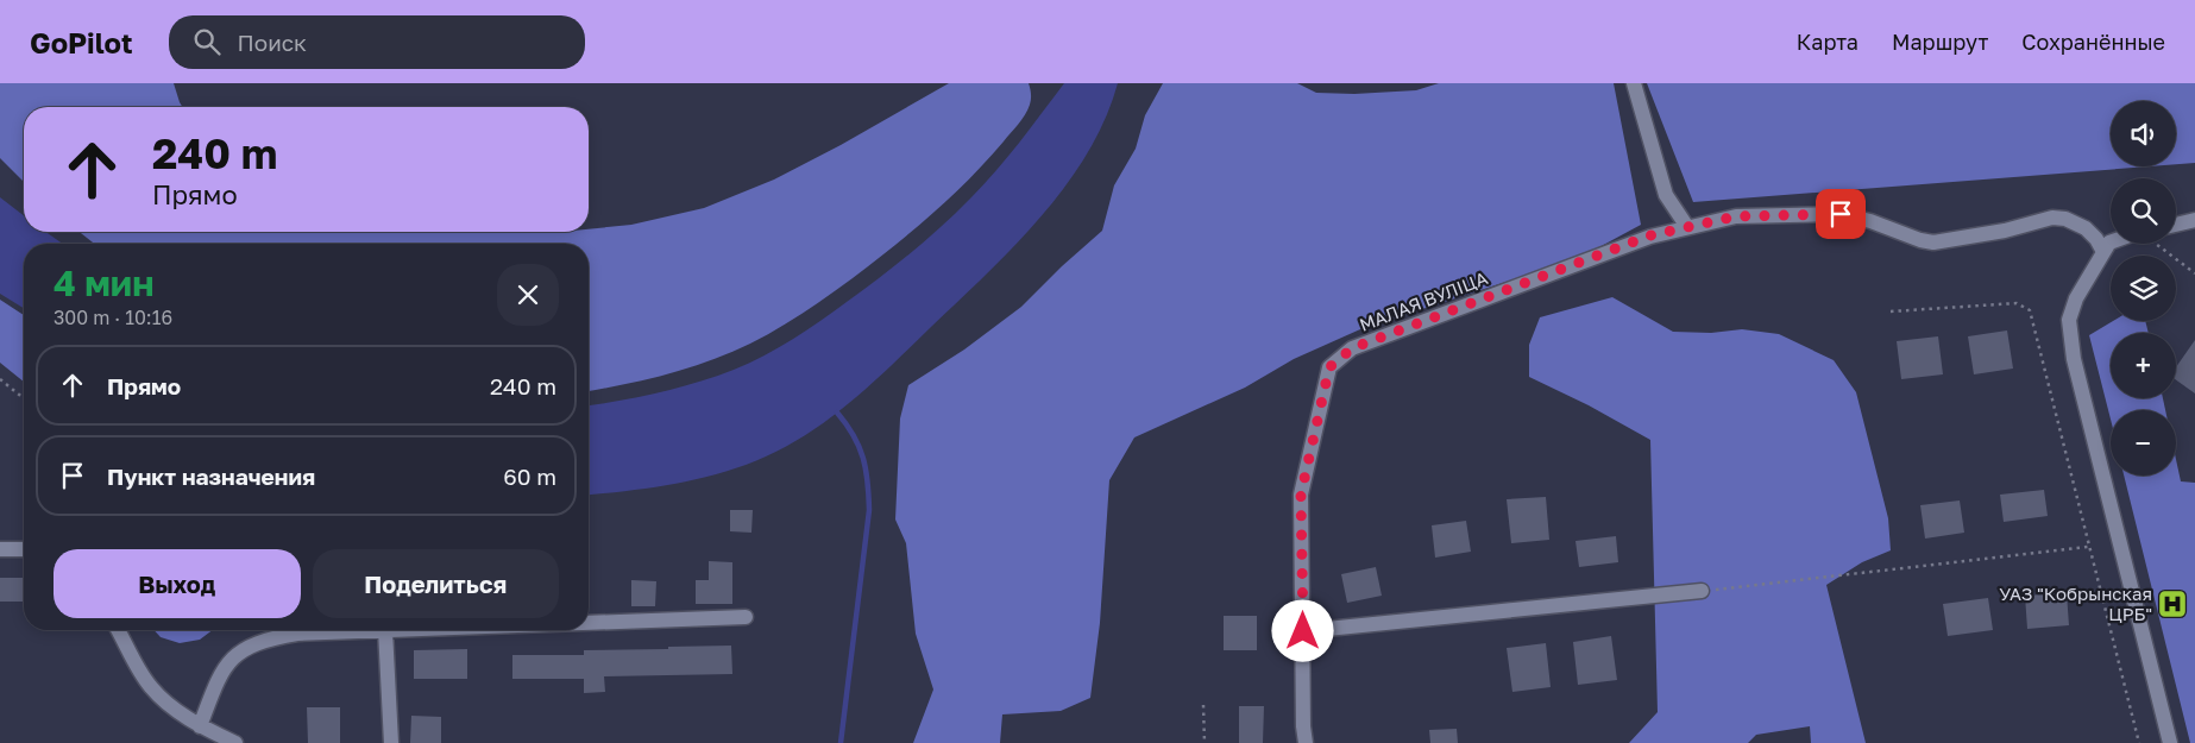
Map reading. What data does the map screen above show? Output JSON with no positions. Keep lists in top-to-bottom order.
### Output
{
  "streets": {
    "street": ["МАЛАЯ ВУЛІЦА"]
  },
  "places": {
    "hospital": ["УАЗ \"Кобрынская ЦРБ\""]
  },
  "page": {
    "header": "GoPilot",
    "search": "Поиск",
    "nav": ["Карта", "Маршрут", "Сохранённые"],
    "map_buttons": ["+", "−"],
    "turn": ["240 m", "Прямо"],
    "heading": ["4 мин", "300 m · 10:16"],
    "list": [
      {
        "name": "Прямо",
        "value": "240 m"
      },
      {
        "name": "Пункт назначения",
        "value": "60 m"
      }
    ],
    "buttons": ["Выход", "Поделиться"]
  }
}
